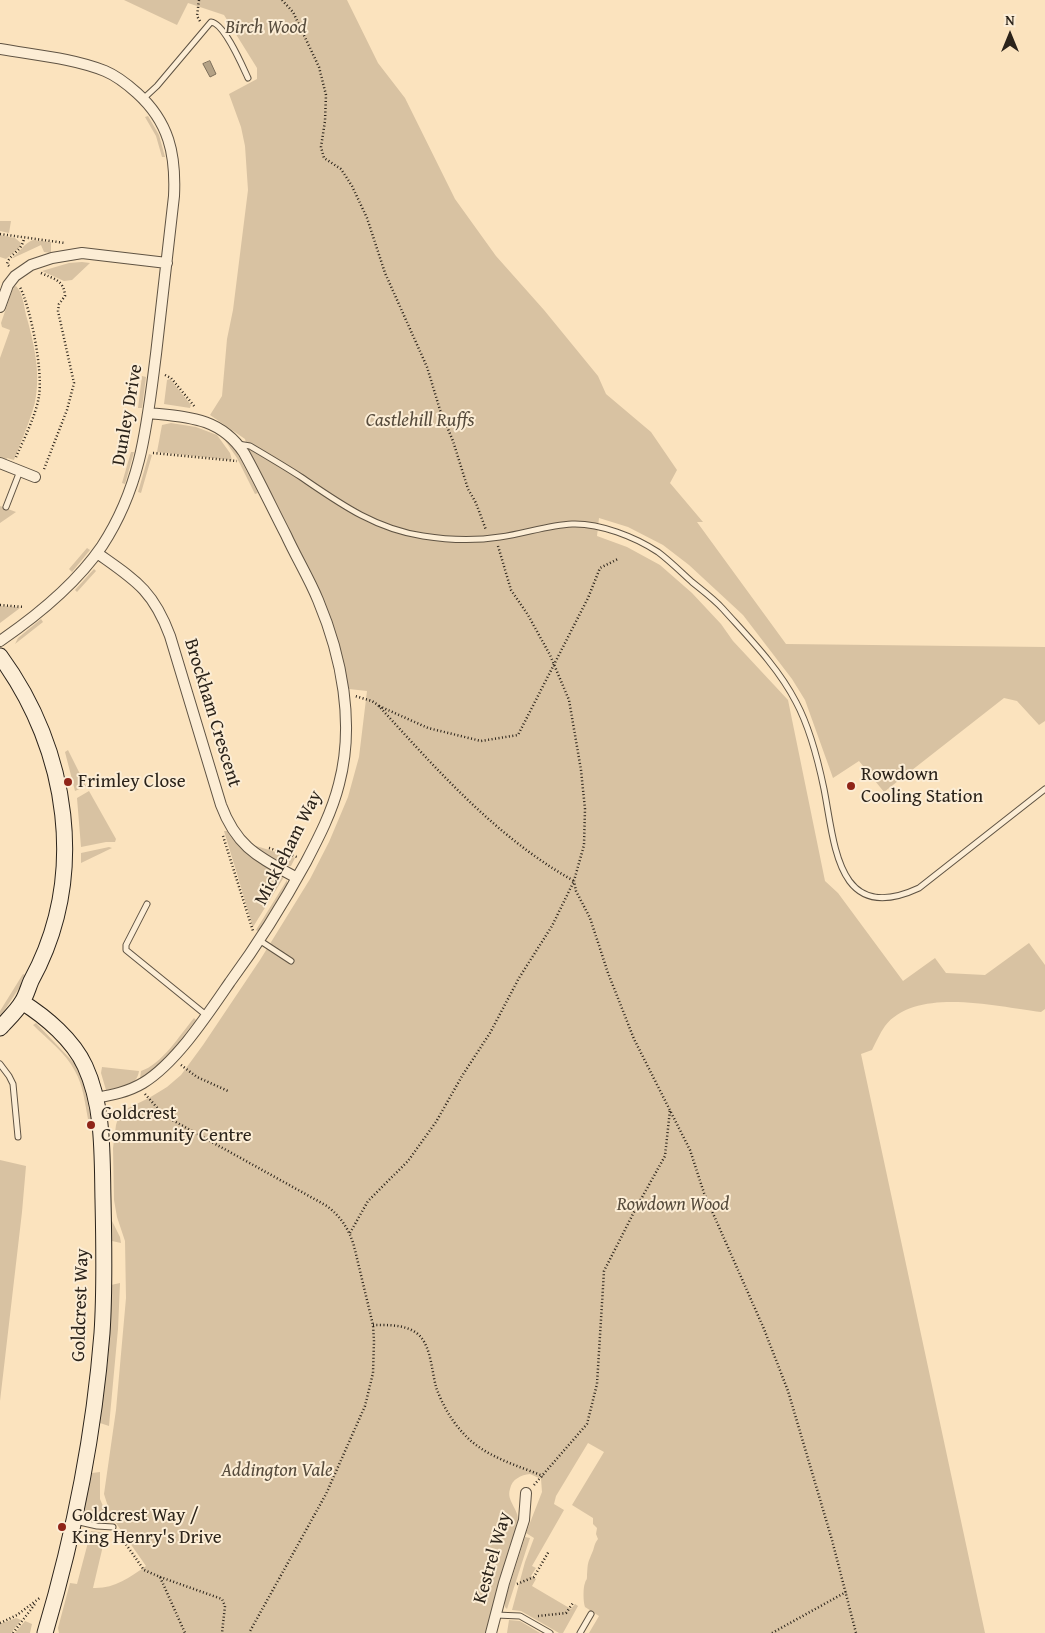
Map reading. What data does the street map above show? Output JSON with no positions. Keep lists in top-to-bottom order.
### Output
{
  "streets": {
    "street": [
      "Dunley Drive",
      "Brockham Crescent",
      "Mickleham Way",
      "Goldcrest Way",
      "Kestrel Way"
    ]
  },
  "crossings": [
    ["Dunley Drive", "Brockham Crescent"],
    ["Dunley Drive", "Mickleham Way"],
    ["Brockham Crescent", "Mickleham Way"],
    ["Mickleham Way", "Goldcrest Way"]
  ],
  "parks": [
    "Birch Wood",
    "Castlehill Ruffs",
    "Rowdown Wood",
    "Addington Vale"
  ],
  "places": [
    "Frimley Close",
    "Rowdown Cooling Station",
    "Goldcrest Community Centre",
    "Goldcrest Way / King Henry's Drive"
  ],
  "north": "top"
}
